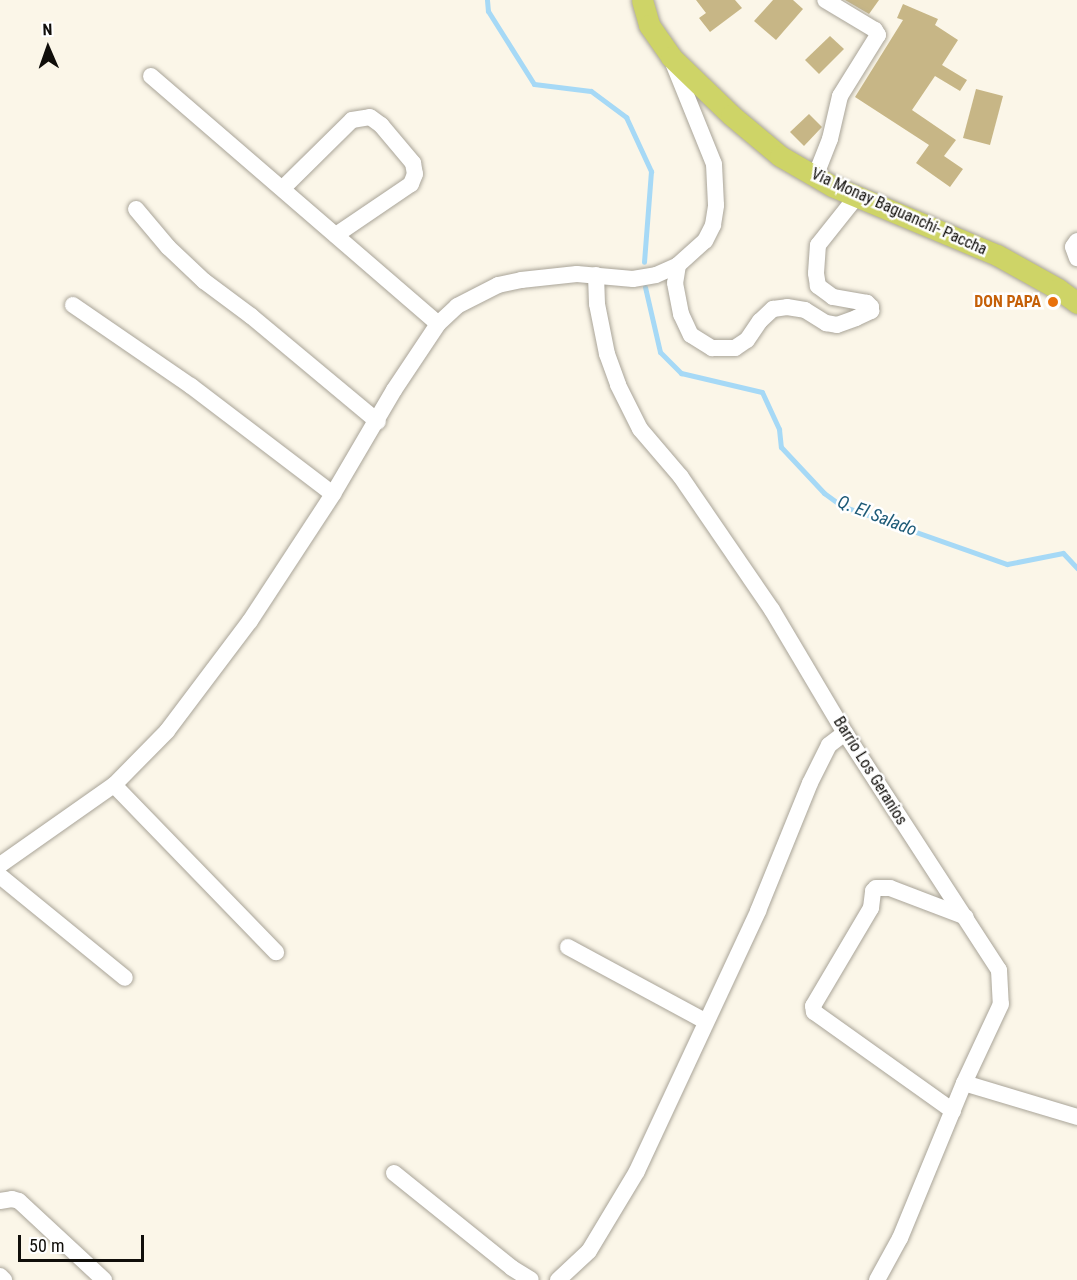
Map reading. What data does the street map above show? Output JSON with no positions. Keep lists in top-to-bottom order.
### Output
{
  "streets": {
    "main road": ["Via Monay Baguanchi- Paccha"],
    "street": ["Barrio Los Geranios"]
  },
  "water": ["Q. El Salado"],
  "places": ["DON PAPA"],
  "scale_bar": "50 m",
  "north": "top"
}
